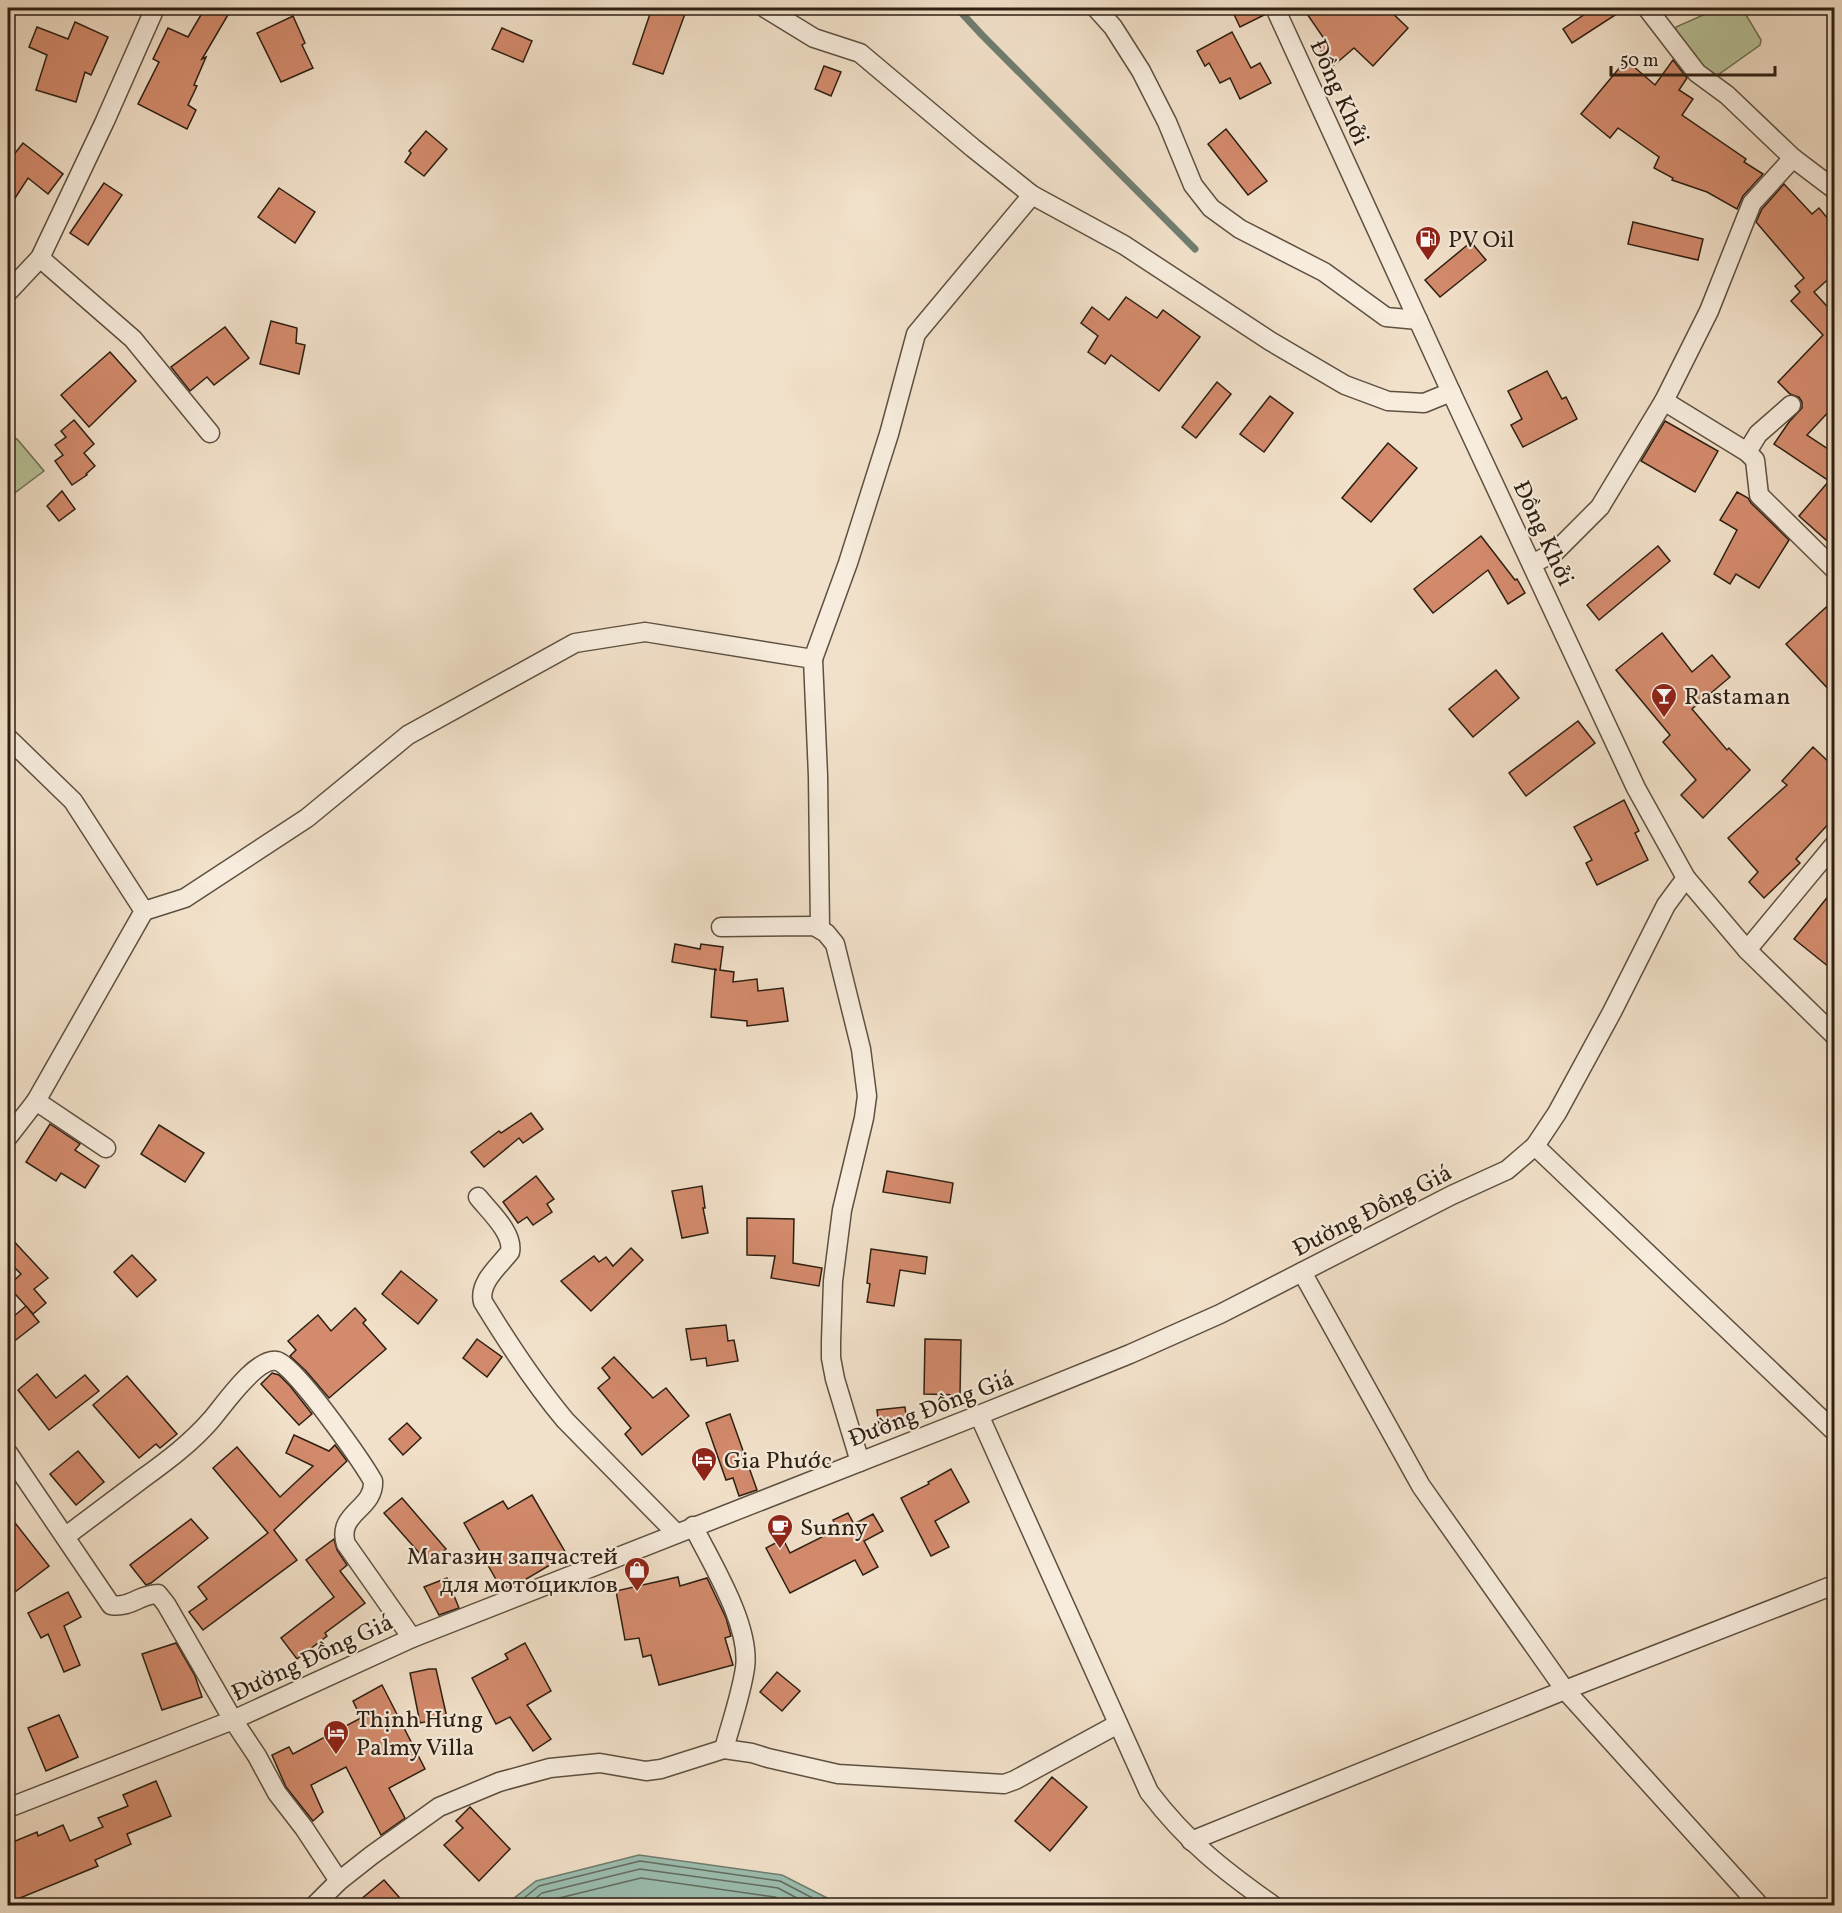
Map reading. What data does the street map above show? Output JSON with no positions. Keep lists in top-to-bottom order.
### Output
{
  "streets": {
    "street": ["Đồng Khởi", "Đường Đồng Giá"]
  },
  "crossings": [
    ["Đồng Khởi", "Đường Đồng Giá"]
  ],
  "places": {
    "fuel station": ["PV Oil"],
    "bar": ["Rastaman"],
    "hotel": ["Gia Phước", "Thịnh Hưng Palmy Villa"],
    "cafe": ["Sunny"],
    "shop": ["Магазин запчастей для мотоциклов"]
  },
  "scale_bar": "50 m"
}
